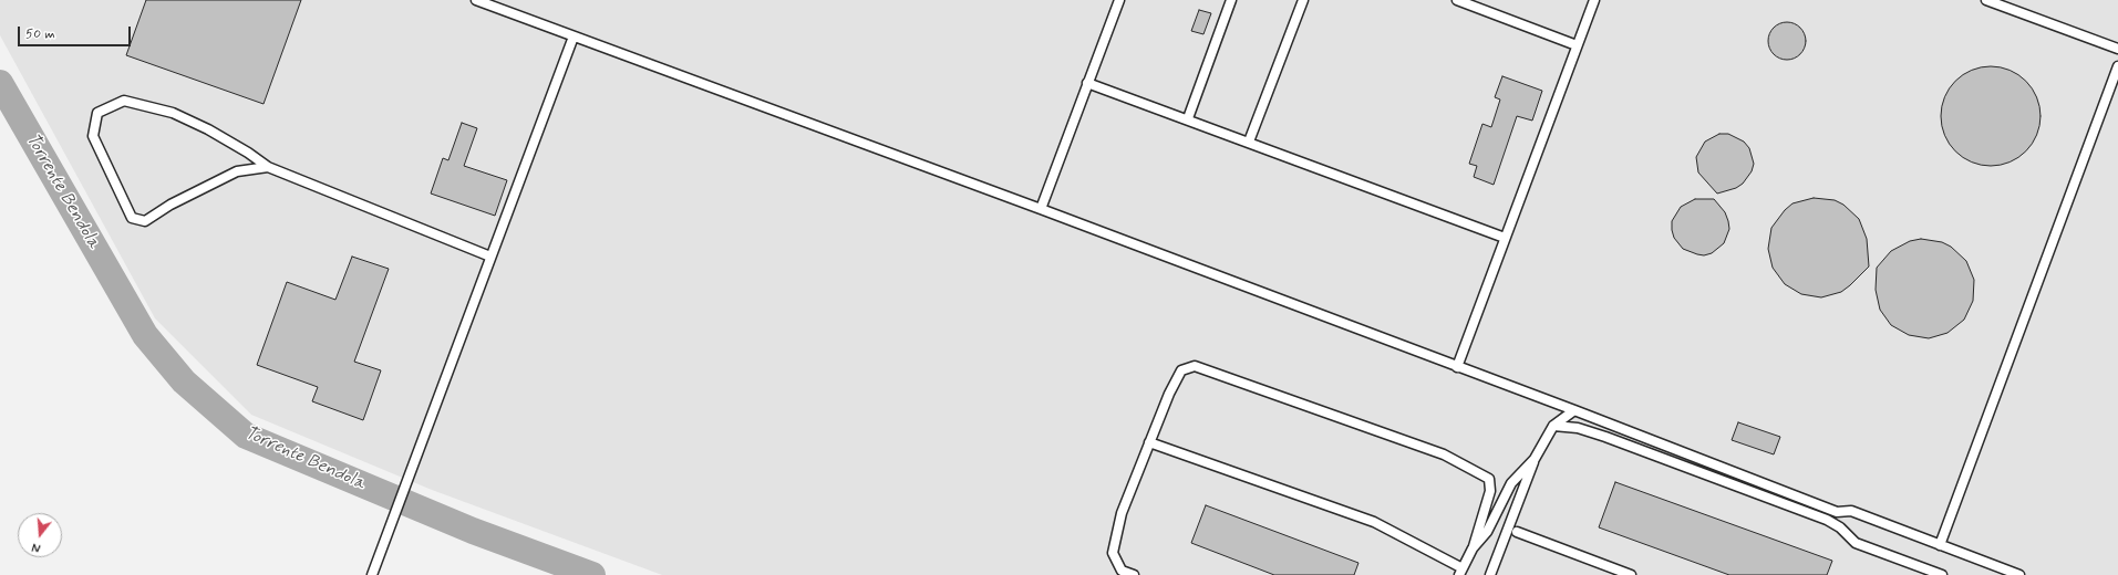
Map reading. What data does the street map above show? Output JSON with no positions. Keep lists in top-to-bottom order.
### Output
{
  "water": ["Torrente Bendola"],
  "scale_bar": "50 m",
  "north": "bottom"
}
